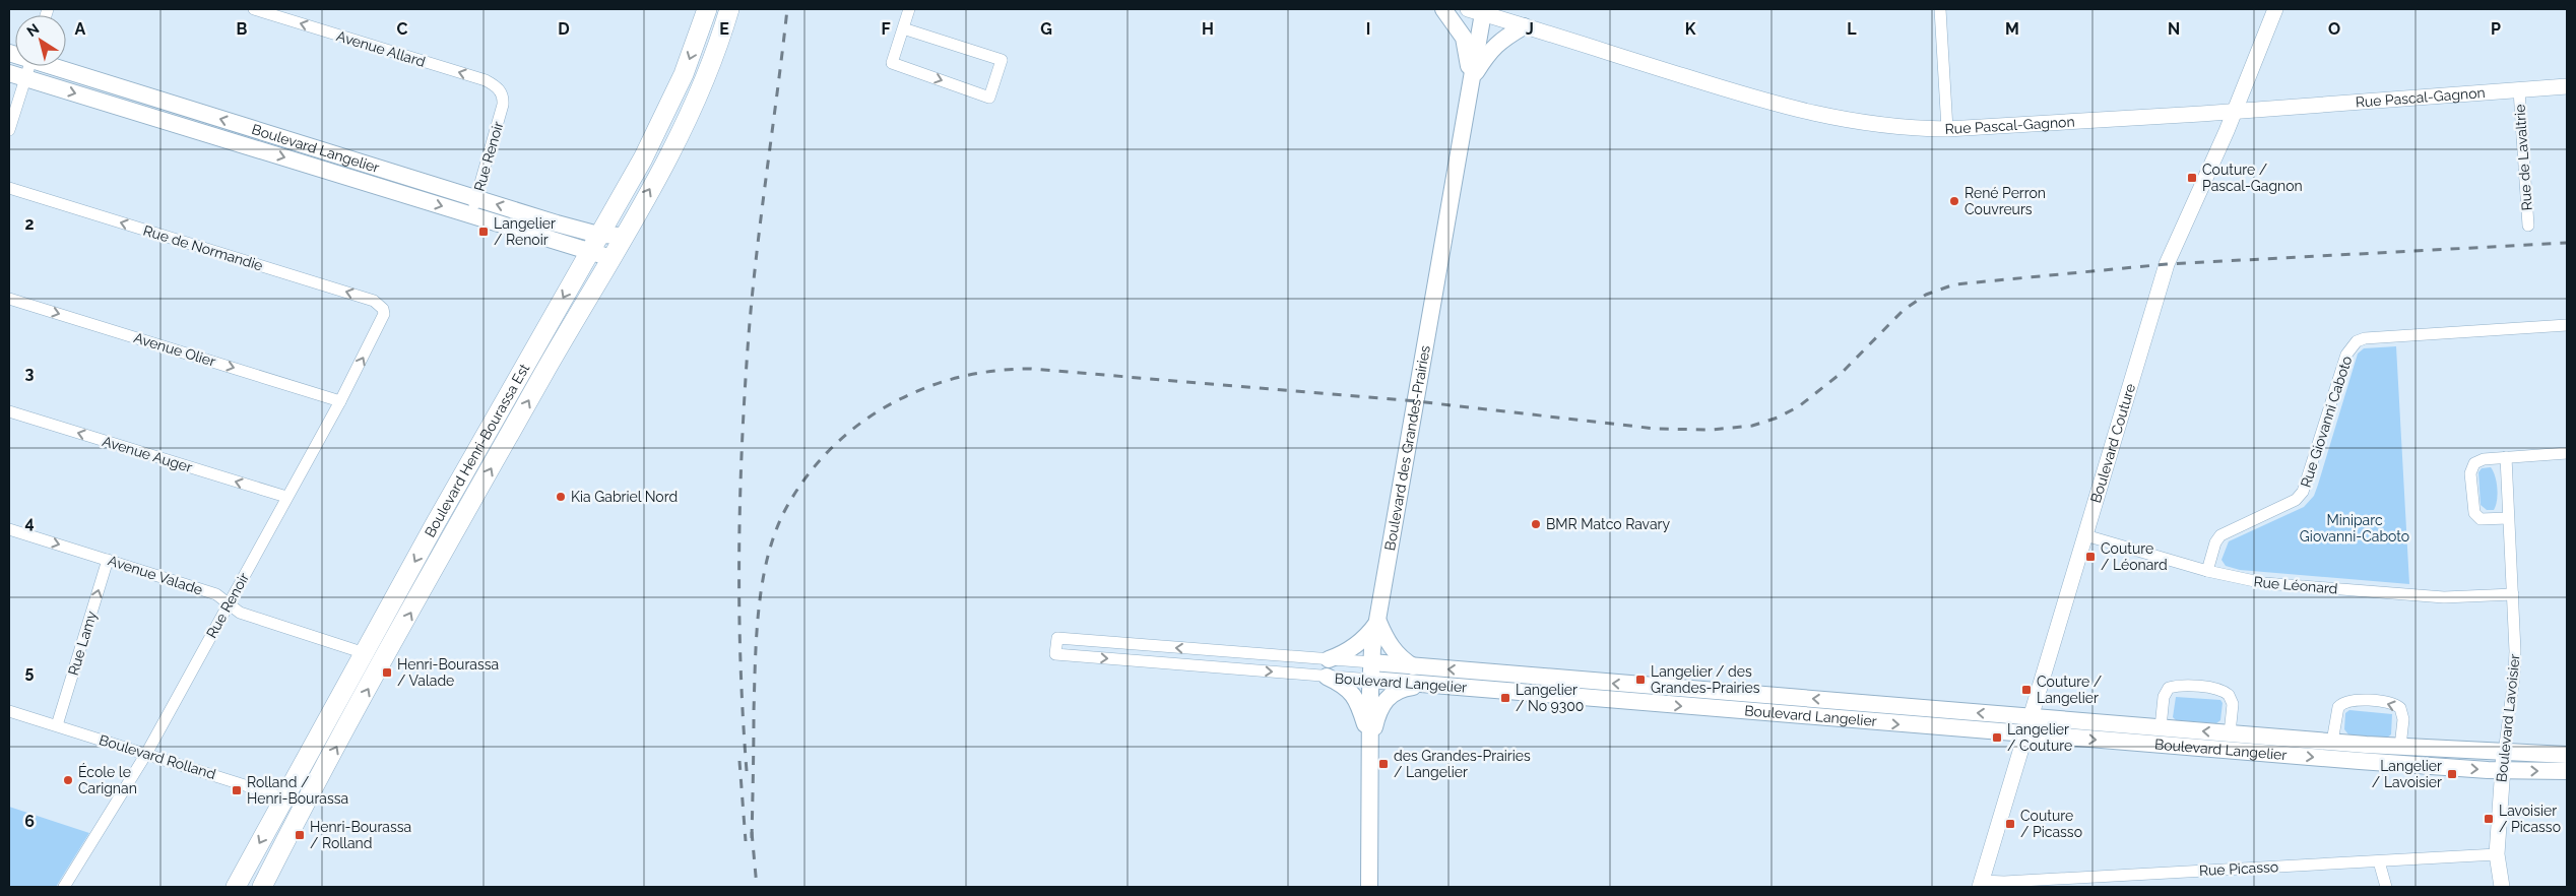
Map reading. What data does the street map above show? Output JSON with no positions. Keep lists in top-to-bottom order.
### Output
{
  "streets": {
    "main road": ["Boulevard Langelier", "Boulevard des Grandes-Prairies", "Boulevard Henri-Bourassa Est"],
    "street": [
      "Avenue Allard",
      "Rue Pascal-Gagnon",
      "Rue Renoir",
      "Rue de Lavaltrie",
      "Rue de Normandie",
      "Avenue Olier",
      "Rue Giovanni Caboto",
      "Boulevard Couture",
      "Avenue Auger",
      "Avenue Valade",
      "Rue Léonard",
      "Rue Lamy",
      "Boulevard Lavoisier",
      "Boulevard Rolland",
      "Rue Picasso"
    ]
  },
  "crossings": [
    ["Avenue Allard", "Rue Renoir"],
    ["Rue Pascal-Gagnon", "Rue de Lavaltrie"],
    ["Rue Pascal-Gagnon", "Boulevard Couture"],
    ["Rue Pascal-Gagnon", "Boulevard des Grandes-Prairies"],
    ["Boulevard Langelier", "Rue Renoir"],
    ["Boulevard Langelier", "Boulevard Couture"],
    ["Boulevard Langelier", "Boulevard des Grandes-Prairies"],
    ["Boulevard Langelier", "Boulevard Henri-Bourassa Est"],
    ["Boulevard Langelier", "Boulevard Lavoisier"],
    ["Rue Renoir", "Rue de Normandie"],
    ["Rue Renoir", "Avenue Olier"],
    ["Rue Renoir", "Avenue Auger"],
    ["Rue Renoir", "Avenue Valade"],
    ["Rue Renoir", "Boulevard Rolland"],
    ["Rue Giovanni Caboto", "Rue Léonard"],
    ["Boulevard Couture", "Rue Léonard"],
    ["Boulevard Couture", "Rue Picasso"],
    ["Boulevard Henri-Bourassa Est", "Avenue Valade"],
    ["Boulevard Henri-Bourassa Est", "Boulevard Rolland"],
    ["Avenue Valade", "Rue Lamy"],
    ["Rue Léonard", "Boulevard Lavoisier"],
    ["Rue Lamy", "Boulevard Rolland"],
    ["Boulevard Lavoisier", "Rue Picasso"]
  ],
  "one_way": [
    "Avenue Allard",
    "Rue de Normandie",
    "Avenue Olier",
    "Avenue Auger",
    "Rue Lamy"
  ],
  "parks": ["Miniparc Giovanni-Caboto"],
  "places": {
    "transit": [
      "Couture / Pascal-Gagnon",
      "Langelier / Renoir",
      "Couture / Léonard",
      "Henri-Bourassa / Valade",
      "Langelier / des Grandes-Prairies",
      "Couture / Langelier",
      "Langelier / No 9300",
      "Langelier / Couture",
      "des Grandes-Prairies / Langelier",
      "Langelier / Lavoisier",
      "Rolland / Henri-Bourassa",
      "Lavoisier / Picasso",
      "Couture / Picasso",
      "Henri-Bourassa / Rolland"
    ],
    "other": [
      "René Perron Couvreurs",
      "Kia Gabriel Nord",
      "BMR Matco Ravary",
      "École le Carignan"
    ]
  },
  "north": "top left",
  "grid": {
    "columns": [
      "A",
      "B",
      "C",
      "D",
      "E",
      "F",
      "G",
      "H",
      "I",
      "J",
      "K",
      "L",
      "M",
      "N",
      "O",
      "P"
    ],
    "rows": [
      "2",
      "3",
      "4",
      "5",
      "6"
    ]
  }
}
